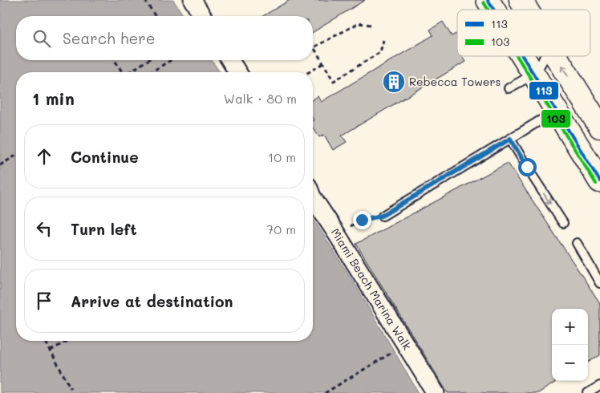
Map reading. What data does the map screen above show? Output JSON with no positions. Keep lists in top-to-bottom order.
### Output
{
  "streets": {
    "street": ["Miami Beach Marina Walk"]
  },
  "places": {
    "building": ["Rebecca Towers"]
  },
  "lines": ["transit line 113", "transit line 103"],
  "legend": ["113", "103"],
  "page": {
    "search": "Search here",
    "heading": ["1 min", "Walk · 80 m"],
    "list": [
      ["Continue", "10 m"],
      ["Turn left", "70 m"],
      "Arrive at destination"
    ],
    "map_buttons": ["+", "−"]
  }
}
